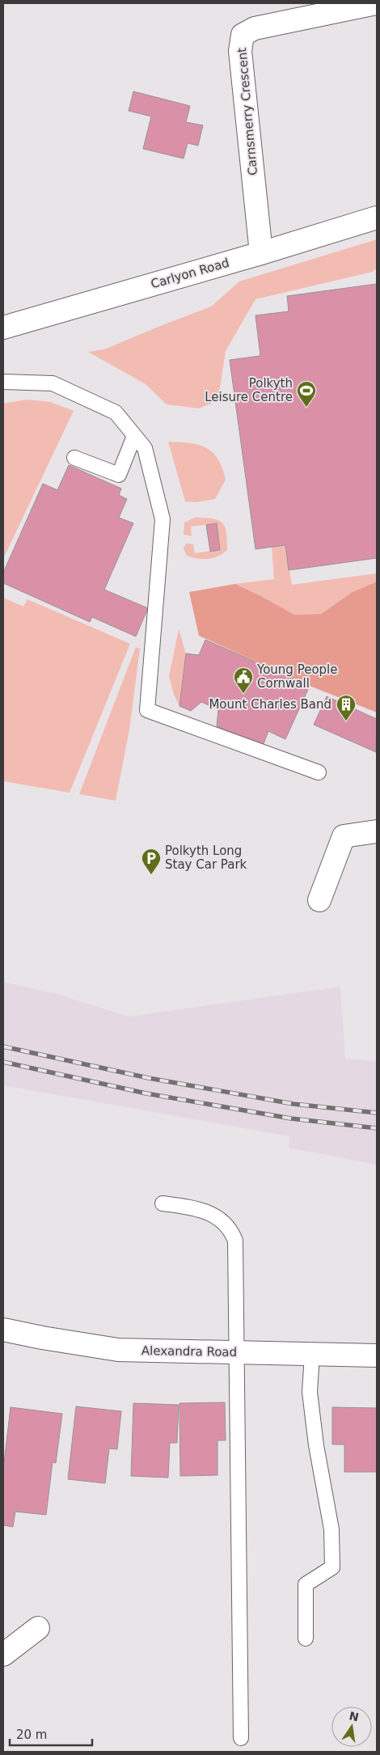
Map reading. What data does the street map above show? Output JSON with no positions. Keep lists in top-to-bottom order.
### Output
{
  "streets": {
    "street": ["Carnsmerry Crescent", "Carlyon Road", "Alexandra Road"]
  },
  "crossings": [
    ["Carnsmerry Crescent", "Carlyon Road"]
  ],
  "places": {
    "sports": ["Polkyth Leisure Centre"],
    "public building": ["Young People Cornwall"],
    "building": ["Mount Charles Band"],
    "parking": ["Polkyth Long Stay Car Park"]
  },
  "scale_bar": "20 m",
  "north": "top"
}
